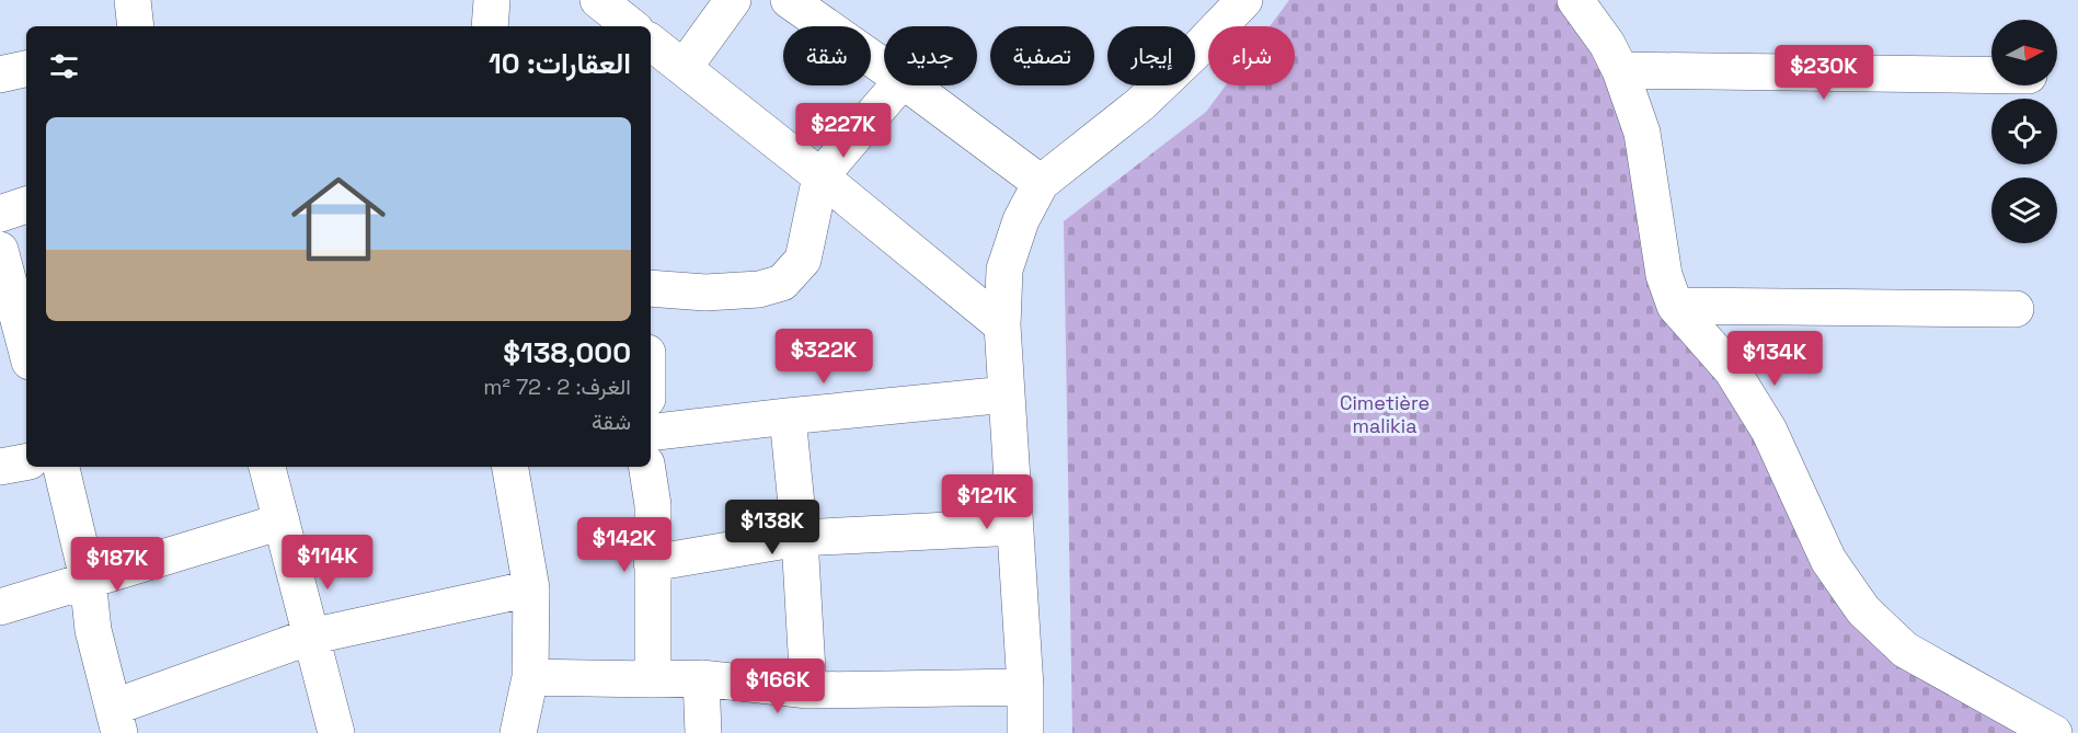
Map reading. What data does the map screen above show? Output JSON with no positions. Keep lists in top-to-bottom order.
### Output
{
  "parks": ["Cimetière malikia"],
  "north": "right",
  "page": {
    "chip": [
      "شراء",
      "إيجار",
      "تصفية",
      "جديد",
      "شقة"
    ],
    "heading": "العقارات: 10",
    "price": [
      "$230K",
      "$227K",
      "$322K",
      "$134K",
      "$121K",
      "$138K",
      "$142K",
      "$114K",
      "$187K",
      "$166K"
    ],
    "list": [
      {
        "name": "$138,000",
        "note": "الغرف: 2 · 72 m² · شقة"
      }
    ]
  }
}
